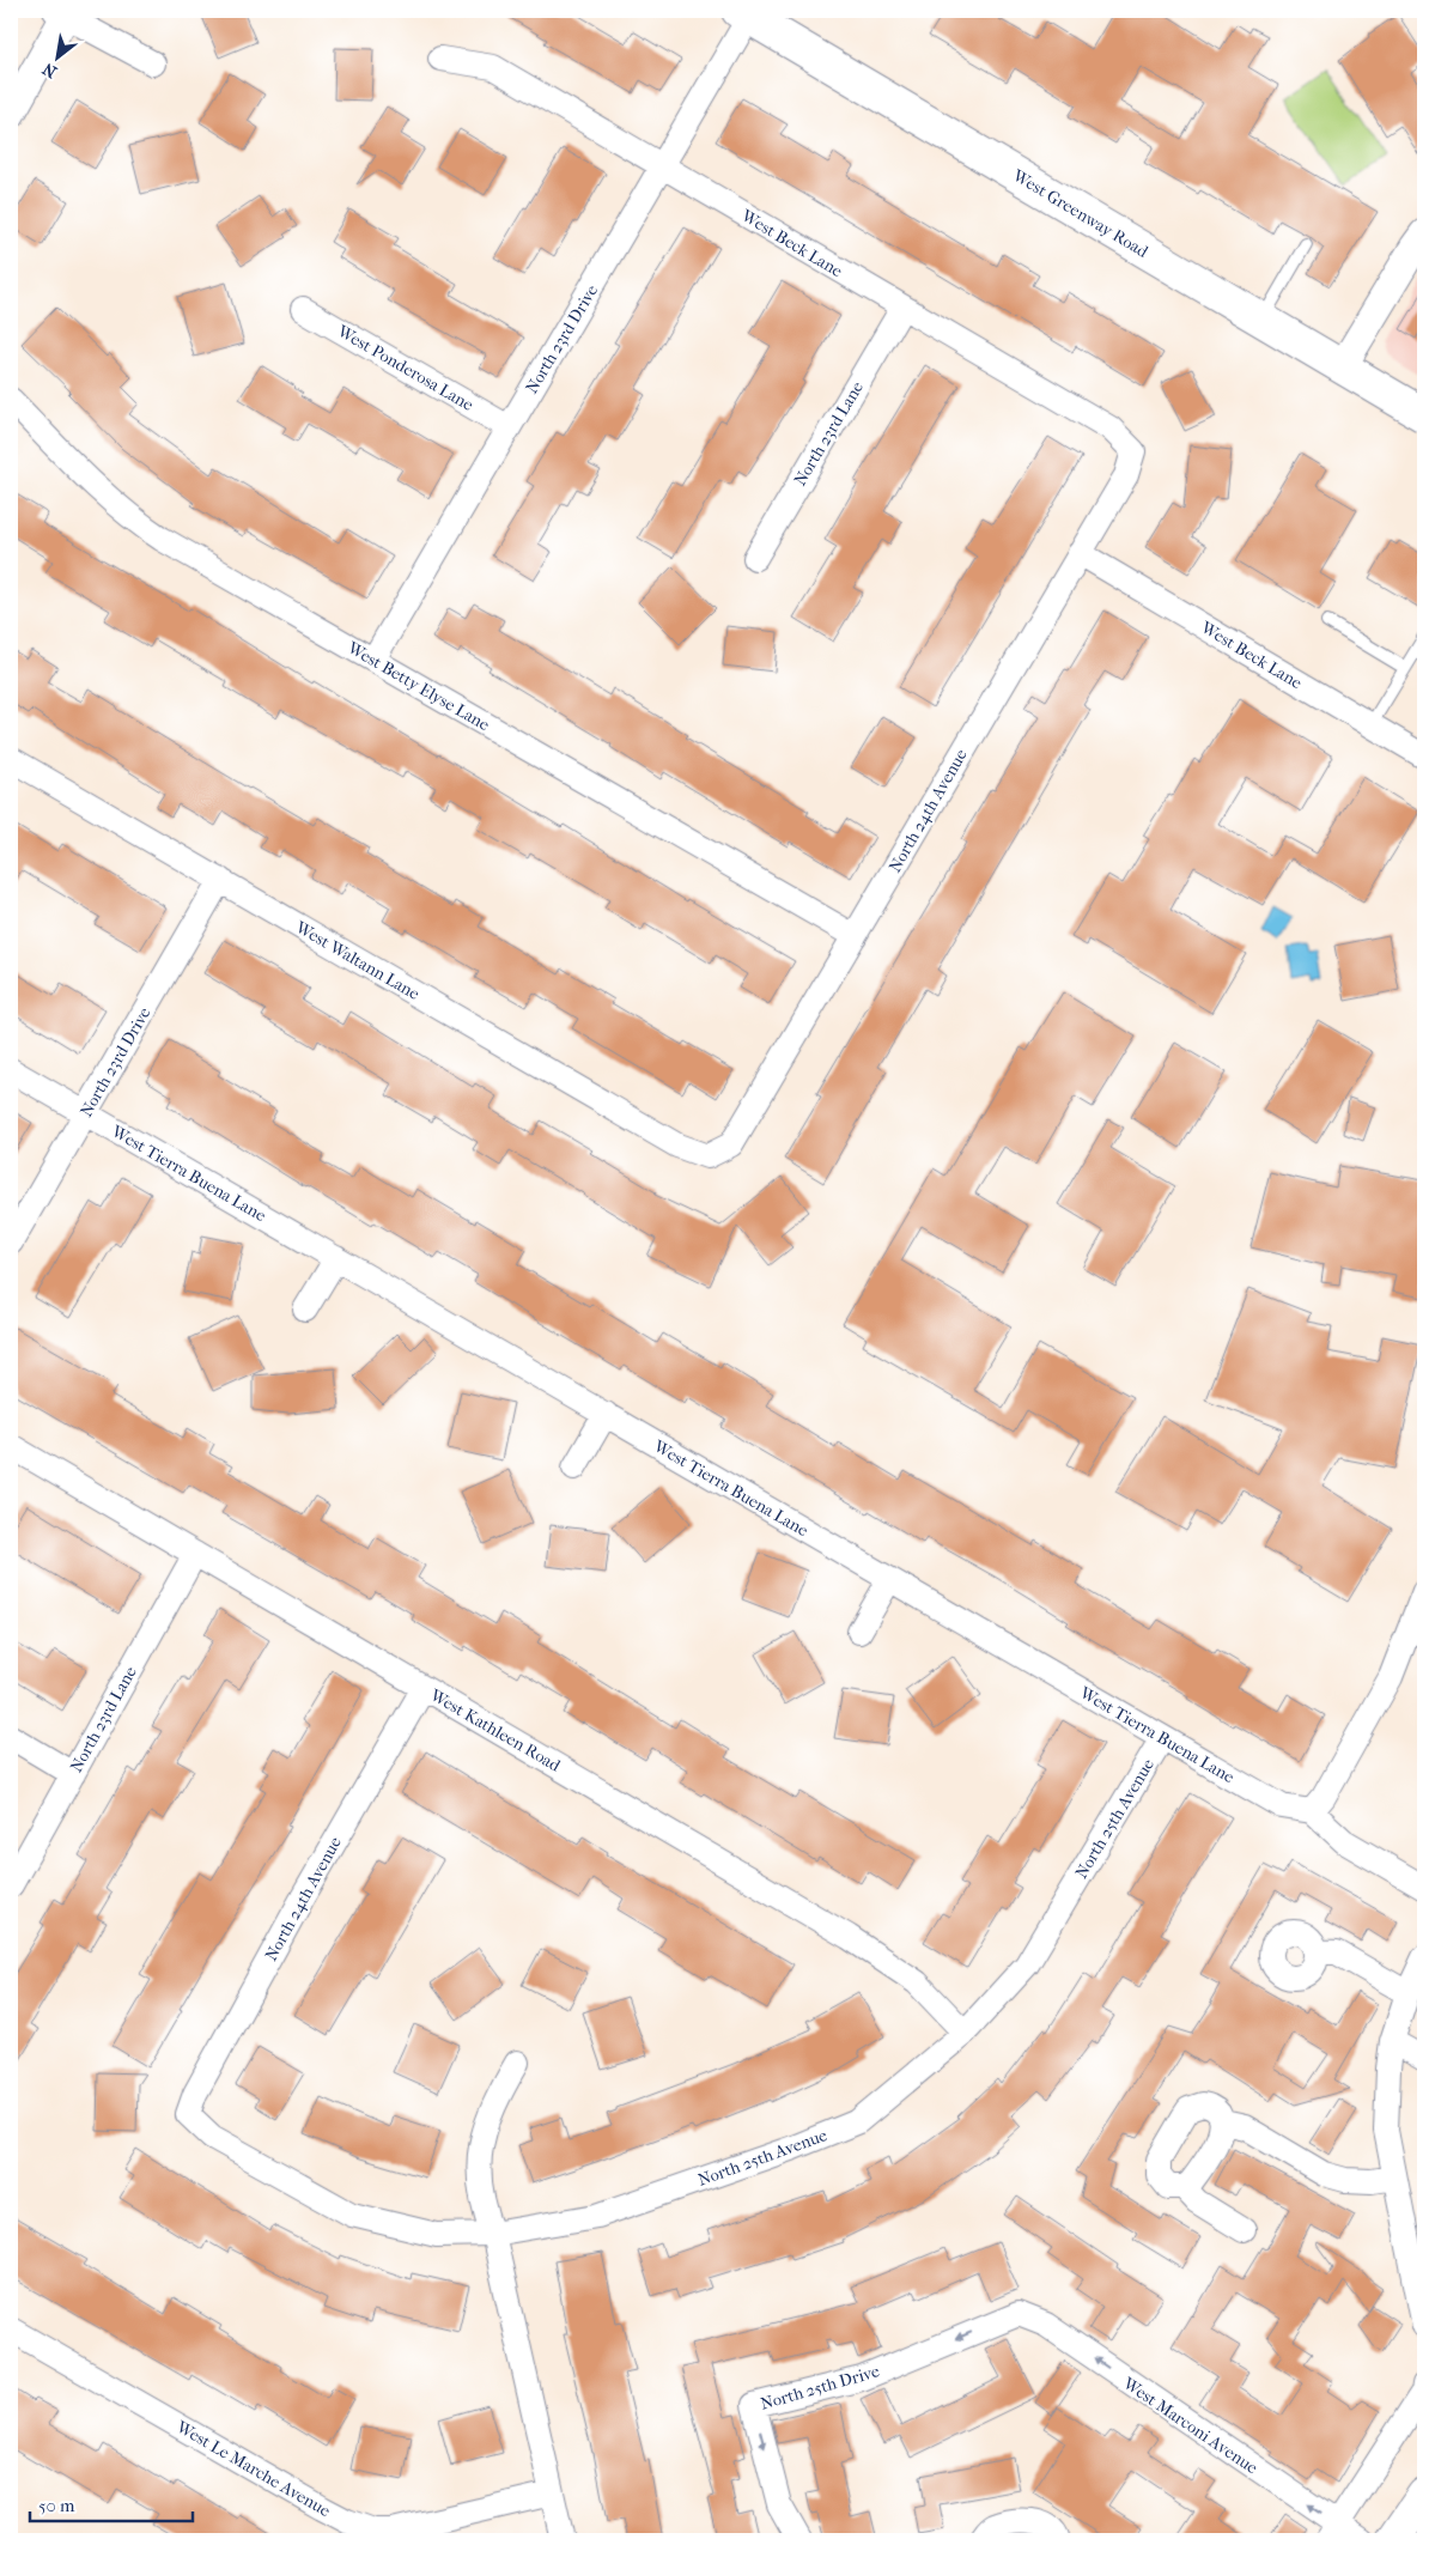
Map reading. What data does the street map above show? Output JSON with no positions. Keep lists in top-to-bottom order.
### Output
{
  "streets": {
    "main road": ["West Greenway Road"],
    "street": [
      "West Beck Lane",
      "North 23rd Drive",
      "West Ponderosa Lane",
      "North 23rd Lane",
      "West Betty Elyse Lane",
      "North 24th Avenue",
      "West Waltann Lane",
      "West Tierra Buena Lane",
      "West Kathleen Road",
      "North 25th Avenue",
      "North 25th Drive",
      "West Marconi Avenue",
      "West Le Marche Avenue"
    ]
  },
  "crossings": [
    ["West Greenway Road", "North 23rd Drive"],
    ["West Beck Lane", "North 23rd Drive"],
    ["West Beck Lane", "North 23rd Lane"],
    ["West Beck Lane", "North 24th Avenue"],
    ["North 23rd Drive", "West Ponderosa Lane"],
    ["North 23rd Drive", "West Betty Elyse Lane"],
    ["North 23rd Drive", "West Waltann Lane"],
    ["North 23rd Drive", "West Tierra Buena Lane"],
    ["North 23rd Lane", "West Kathleen Road"],
    ["West Betty Elyse Lane", "North 24th Avenue"],
    ["North 24th Avenue", "West Waltann Lane"],
    ["North 24th Avenue", "West Kathleen Road"],
    ["North 24th Avenue", "North 25th Avenue"],
    ["West Tierra Buena Lane", "North 25th Avenue"],
    ["West Kathleen Road", "North 25th Avenue"],
    ["North 25th Drive", "West Marconi Avenue"]
  ],
  "one_way": ["West Marconi Avenue"],
  "scale_bar": "50 m",
  "north": "bottom left"
}
